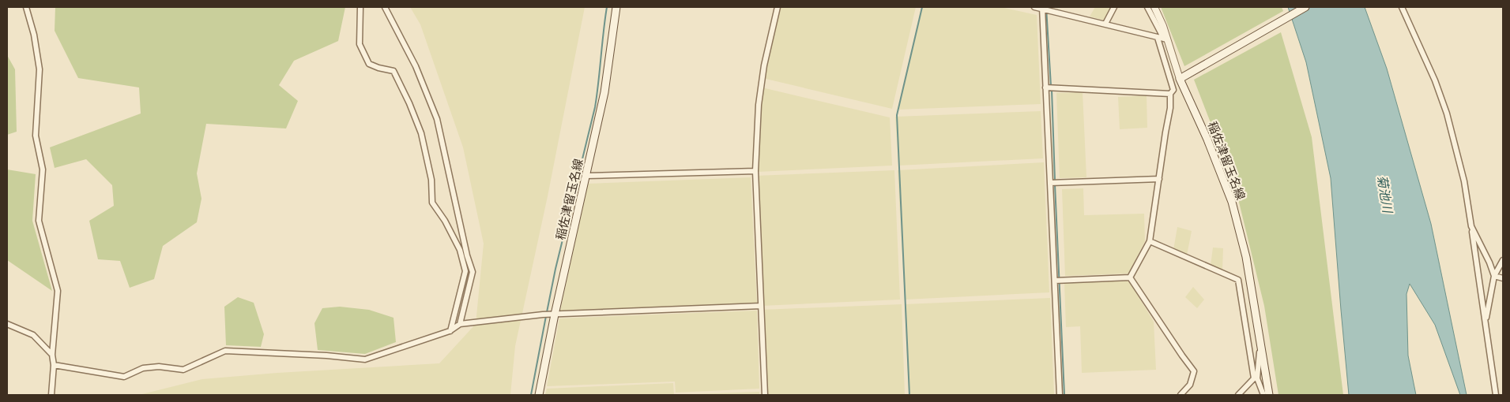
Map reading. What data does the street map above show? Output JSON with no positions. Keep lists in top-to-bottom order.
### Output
{
  "streets": {
    "main road": ["稲佐津留玉名線"]
  },
  "water": ["菊池川"]
}
